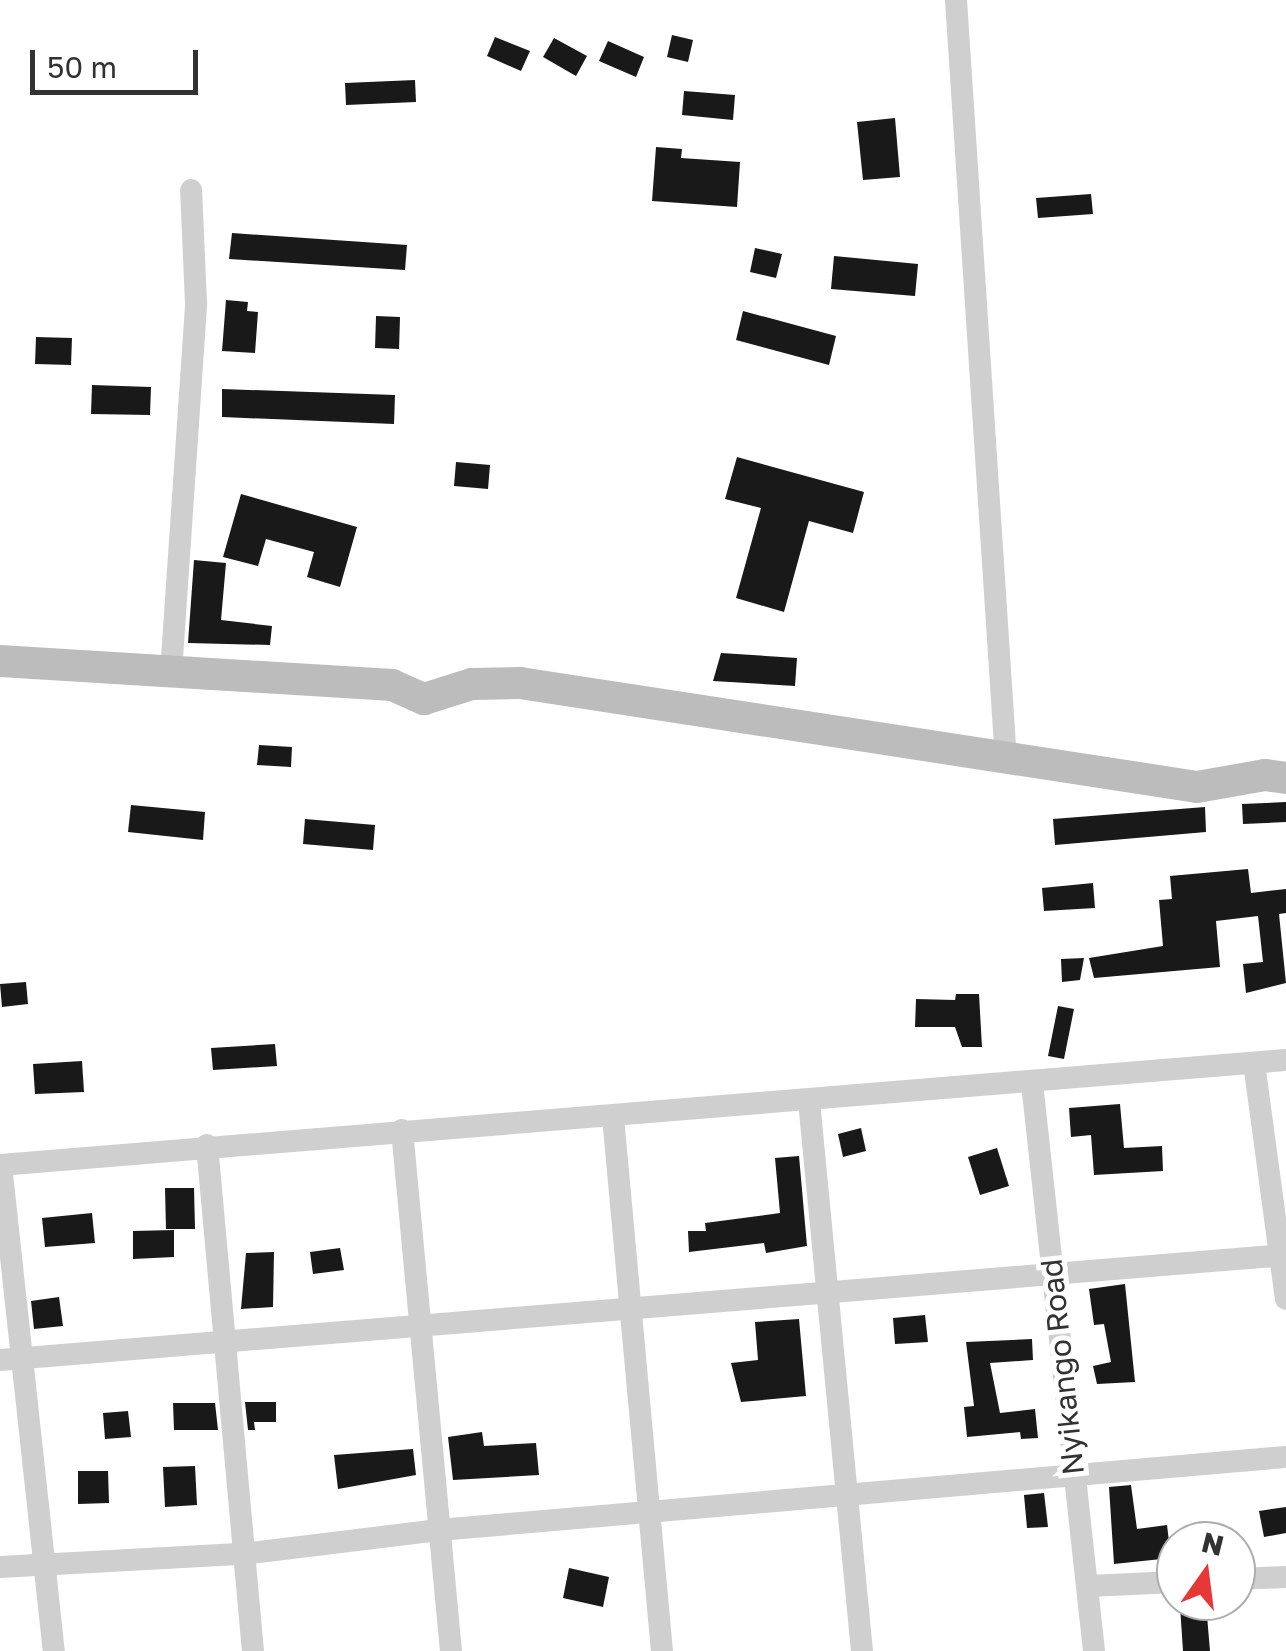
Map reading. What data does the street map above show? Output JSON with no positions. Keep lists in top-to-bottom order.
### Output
{
  "streets": {
    "street": ["Nyikango Road"]
  },
  "scale_bar": "50 m",
  "north": "top"
}
